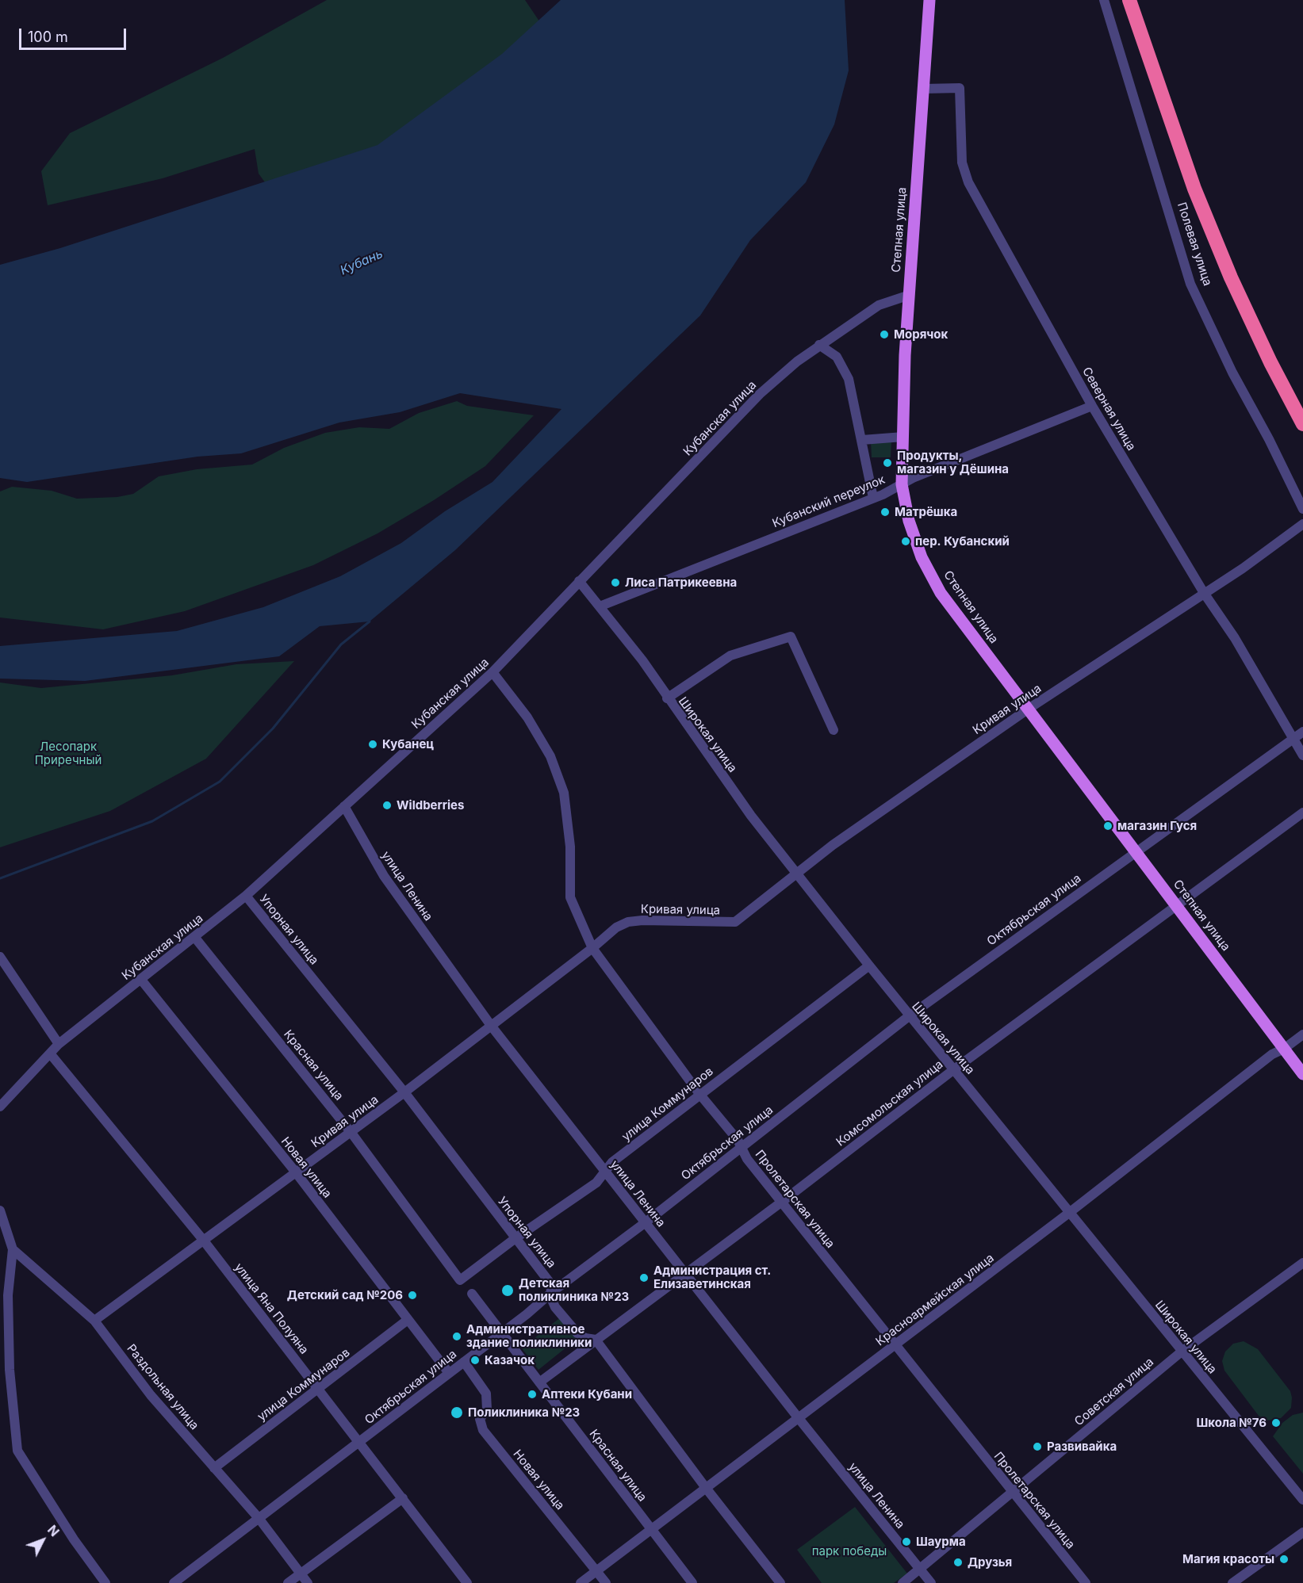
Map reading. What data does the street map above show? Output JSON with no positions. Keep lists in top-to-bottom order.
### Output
{
  "streets": {
    "highway": ["Полевая улица"],
    "main road": ["Степная улица"],
    "street": [
      "Северная улица",
      "Кубанская улица",
      "Кубанский переулок",
      "Кривая улица",
      "Широкая улица",
      "улица Ленина",
      "Октябрьская улица",
      "Упорная улица",
      "Красная улица",
      "Комсомольская улица",
      "улица Коммунаров",
      "Новая улица",
      "Пролетарская улица",
      "Красноармейская улица",
      "улица Яна Полуяна",
      "Раздольная улица",
      "Советская улица"
    ]
  },
  "crossings": [
    ["Степная улица", "Северная улица"],
    ["Степная улица", "Кубанская улица"],
    ["Степная улица", "Кубанский переулок"],
    ["Степная улица", "Кривая улица"],
    ["Степная улица", "Октябрьская улица"],
    ["Степная улица", "Комсомольская улица"],
    ["Степная улица", "Красноармейская улица"],
    ["Северная улица", "Кубанский переулок"],
    ["Северная улица", "Кривая улица"],
    ["Северная улица", "Октябрьская улица"],
    ["Кубанская улица", "Широкая улица"],
    ["Кубанская улица", "улица Ленина"],
    ["Кубанская улица", "Упорная улица"],
    ["Кубанская улица", "Красная улица"],
    ["Кубанская улица", "Новая улица"],
    ["Кубанская улица", "Пролетарская улица"],
    ["Кубанская улица", "улица Яна Полуяна"],
    ["Кубанский переулок", "Широкая улица"],
    ["Кривая улица", "Широкая улица"],
    ["Кривая улица", "улица Ленина"],
    ["Кривая улица", "Упорная улица"],
    ["Кривая улица", "Красная улица"],
    ["Кривая улица", "Новая улица"],
    ["Кривая улица", "Пролетарская улица"],
    ["Кривая улица", "улица Яна Полуяна"],
    ["Кривая улица", "Раздольная улица"],
    ["Широкая улица", "Октябрьская улица"],
    ["Широкая улица", "Комсомольская улица"],
    ["Широкая улица", "улица Коммунаров"],
    ["Широкая улица", "Красноармейская улица"],
    ["Широкая улица", "Советская улица"],
    ["улица Ленина", "Октябрьская улица"],
    ["улица Ленина", "Комсомольская улица"],
    ["улица Ленина", "улица Коммунаров"],
    ["улица Ленина", "Красноармейская улица"],
    ["улица Ленина", "Советская улица"],
    ["Октябрьская улица", "Упорная улица"],
    ["Октябрьская улица", "Красная улица"],
    ["Октябрьская улица", "Новая улица"],
    ["Октябрьская улица", "Пролетарская улица"],
    ["Октябрьская улица", "улица Яна Полуяна"],
    ["Октябрьская улица", "Раздольная улица"],
    ["Упорная улица", "Комсомольская улица"],
    ["Упорная улица", "улица Коммунаров"],
    ["Упорная улица", "Красноармейская улица"],
    ["Красная улица", "Комсомольская улица"],
    ["Красная улица", "улица Коммунаров"],
    ["Красная улица", "Красноармейская улица"],
    ["Комсомольская улица", "Пролетарская улица"],
    ["улица Коммунаров", "Новая улица"],
    ["улица Коммунаров", "Пролетарская улица"],
    ["улица Коммунаров", "улица Яна Полуяна"],
    ["улица Коммунаров", "Раздольная улица"],
    ["Новая улица", "Красноармейская улица"],
    ["Пролетарская улица", "Красноармейская улица"],
    ["Пролетарская улица", "Советская улица"]
  ],
  "water": ["Кубань"],
  "parks": ["Лесопарк Приречный", "парк победы"],
  "places": [
    "Морячок",
    "Продукты, магазин у Дёшина",
    "Матрёшка",
    "пер. Кубанский",
    "Лиса Патрикеевна",
    "Кубанец",
    "Wildberries",
    "магазин Гуся",
    "Администрация ст. Елизаветинская",
    "Детская поликлиника №23",
    "Детский сад №206",
    "Административное здание поликлиники",
    "Казачок",
    "Аптеки Кубани",
    "Поликлиника №23",
    "Школа №76",
    "Развивайка",
    "Шаурма",
    "Магия красоты",
    "Друзья"
  ],
  "scale_bar": "100 m",
  "north": "top right"
}
